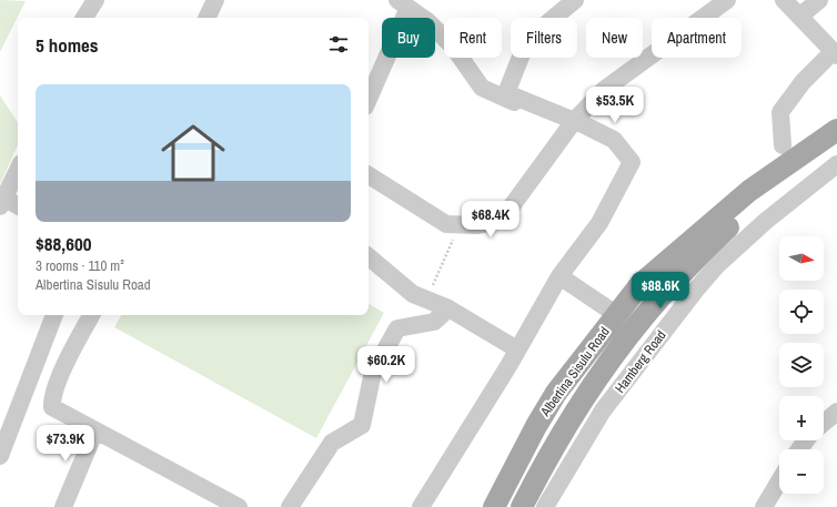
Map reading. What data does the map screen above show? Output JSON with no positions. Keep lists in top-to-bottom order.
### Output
{
  "streets": {
    "main road": ["Albertina Sisulu Road"],
    "street": ["Hamberg Road"]
  },
  "north": "right",
  "page": {
    "chip": [
      "Buy",
      "Rent",
      "Filters",
      "New",
      "Apartment"
    ],
    "heading": "5 homes",
    "list": [
      {
        "name": "$88,600",
        "note": "3 rooms · 110 m² · Albertina Sisulu Road"
      }
    ],
    "price": [
      "$53.5K",
      "$68.4K",
      "$88.6K",
      "$60.2K",
      "$73.9K"
    ],
    "map_buttons": ["+", "−"]
  }
}
